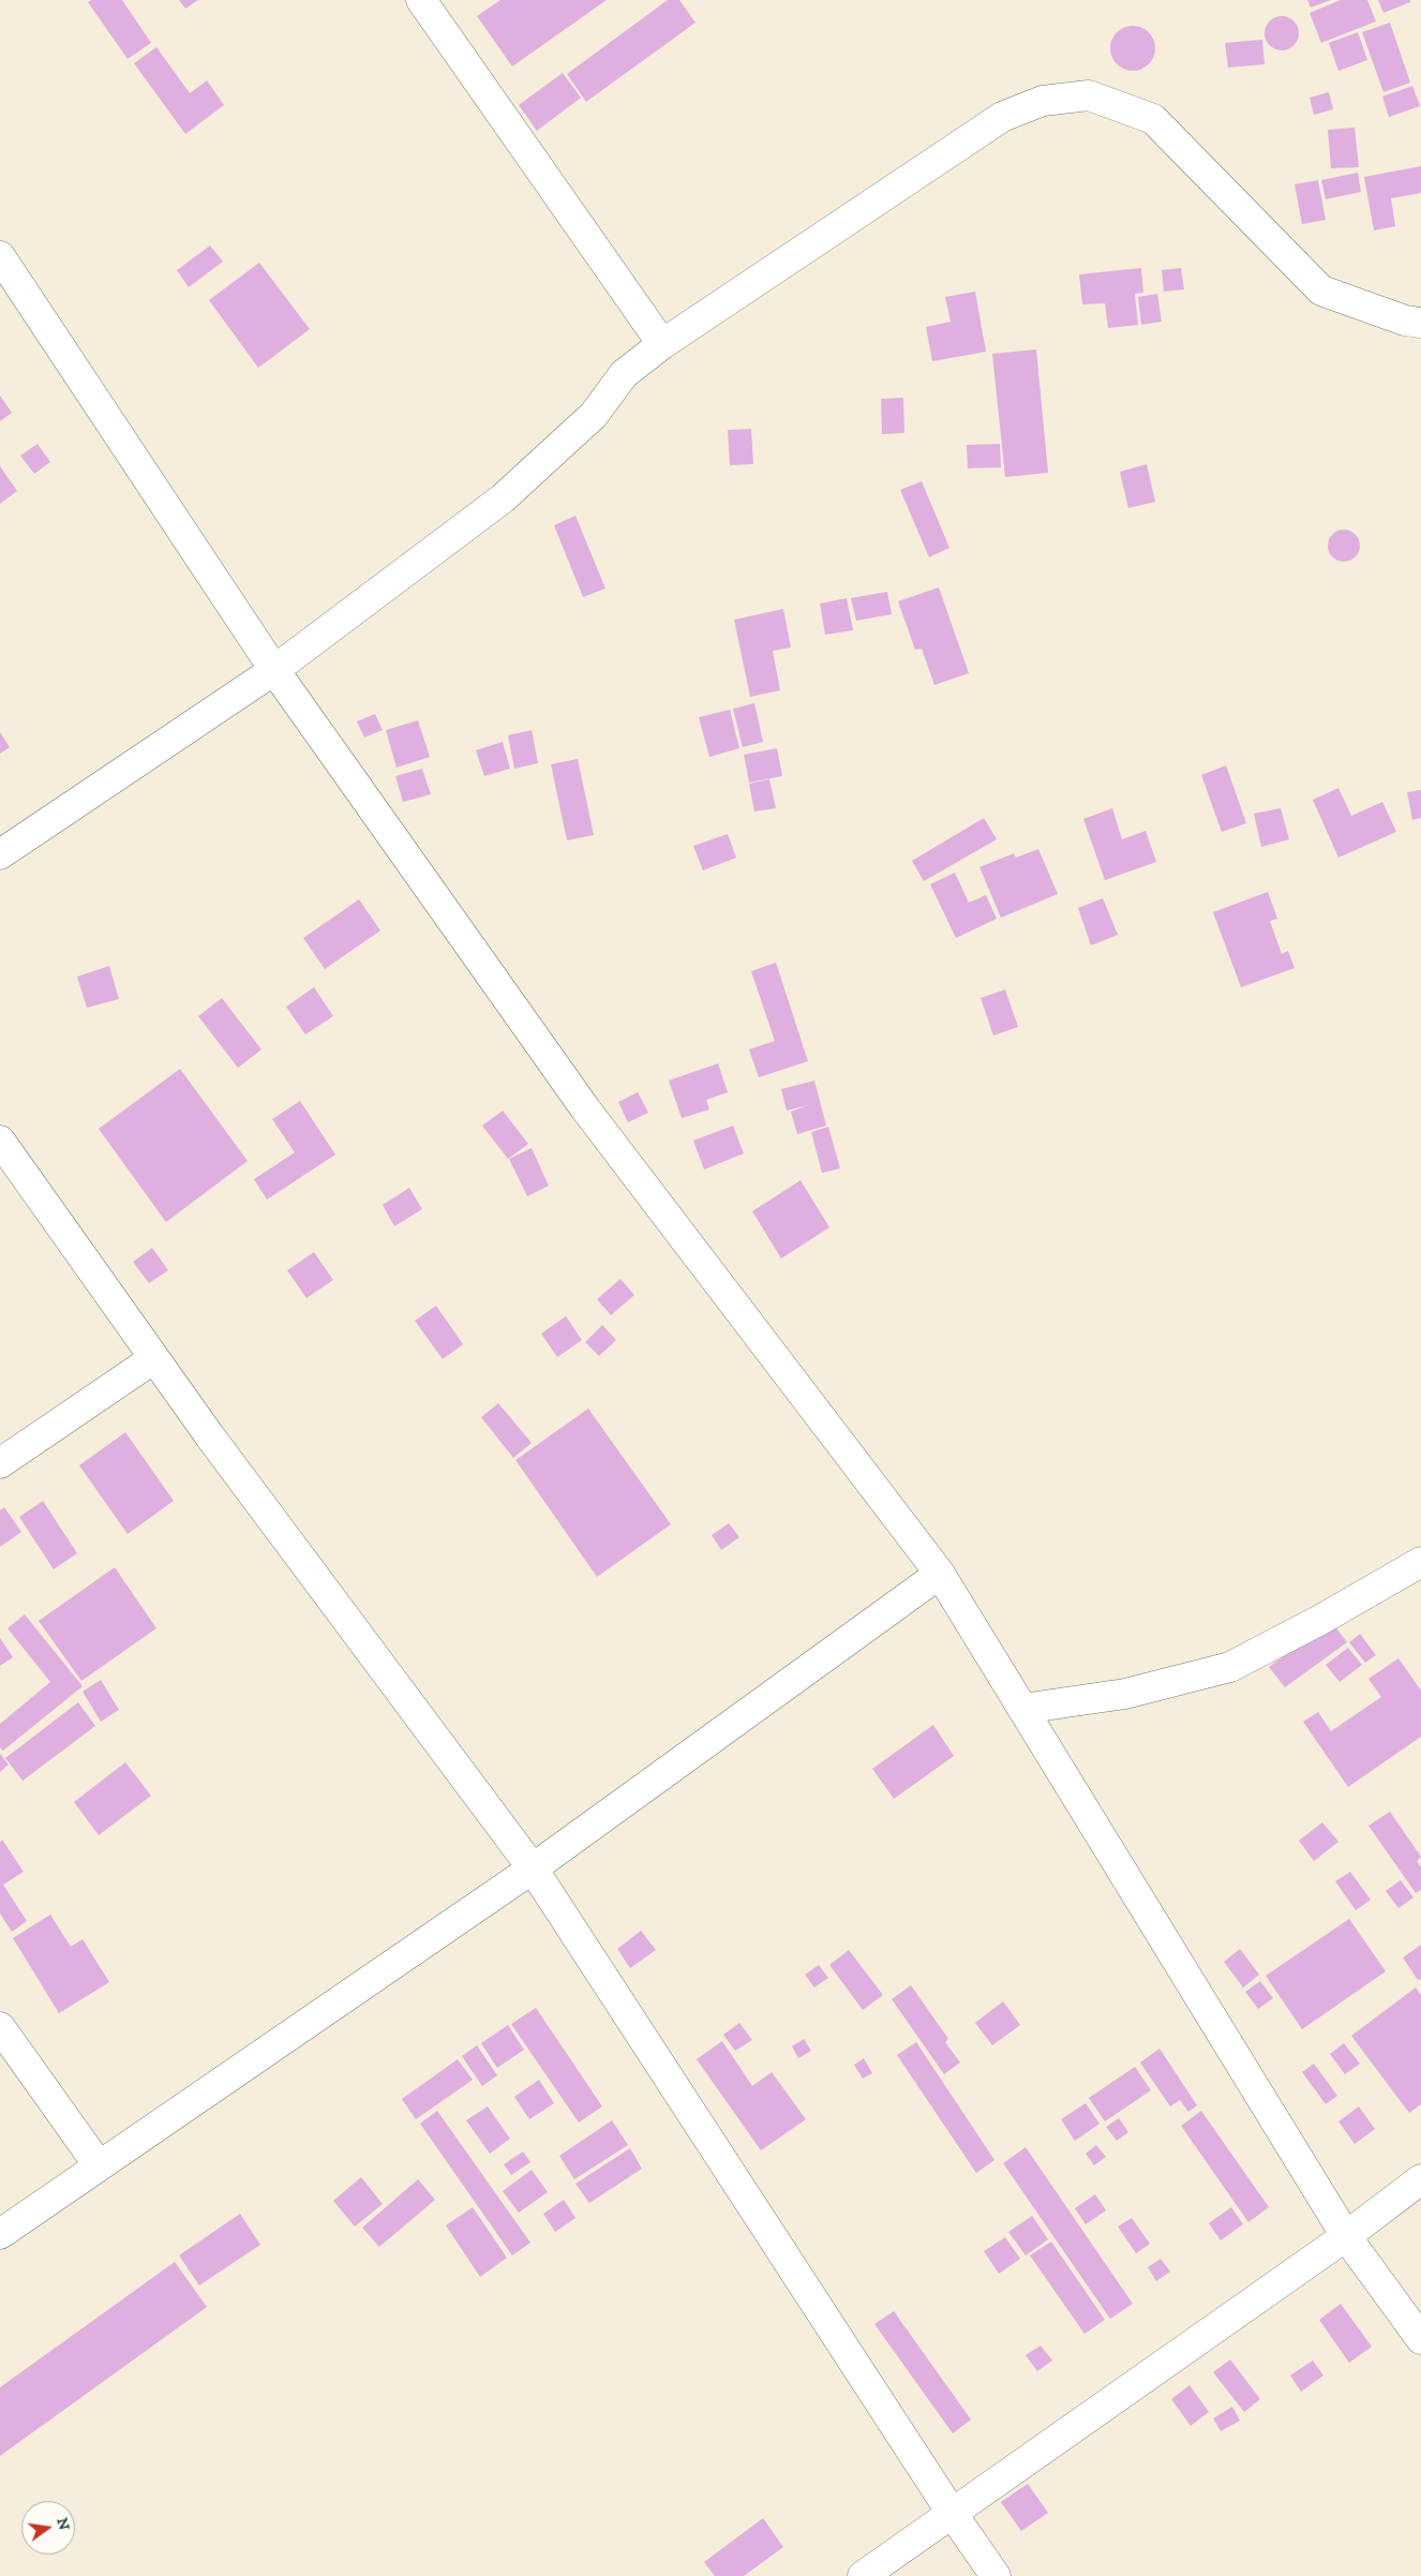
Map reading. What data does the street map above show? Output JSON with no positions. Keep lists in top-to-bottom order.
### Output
{
  "north": "right"
}
